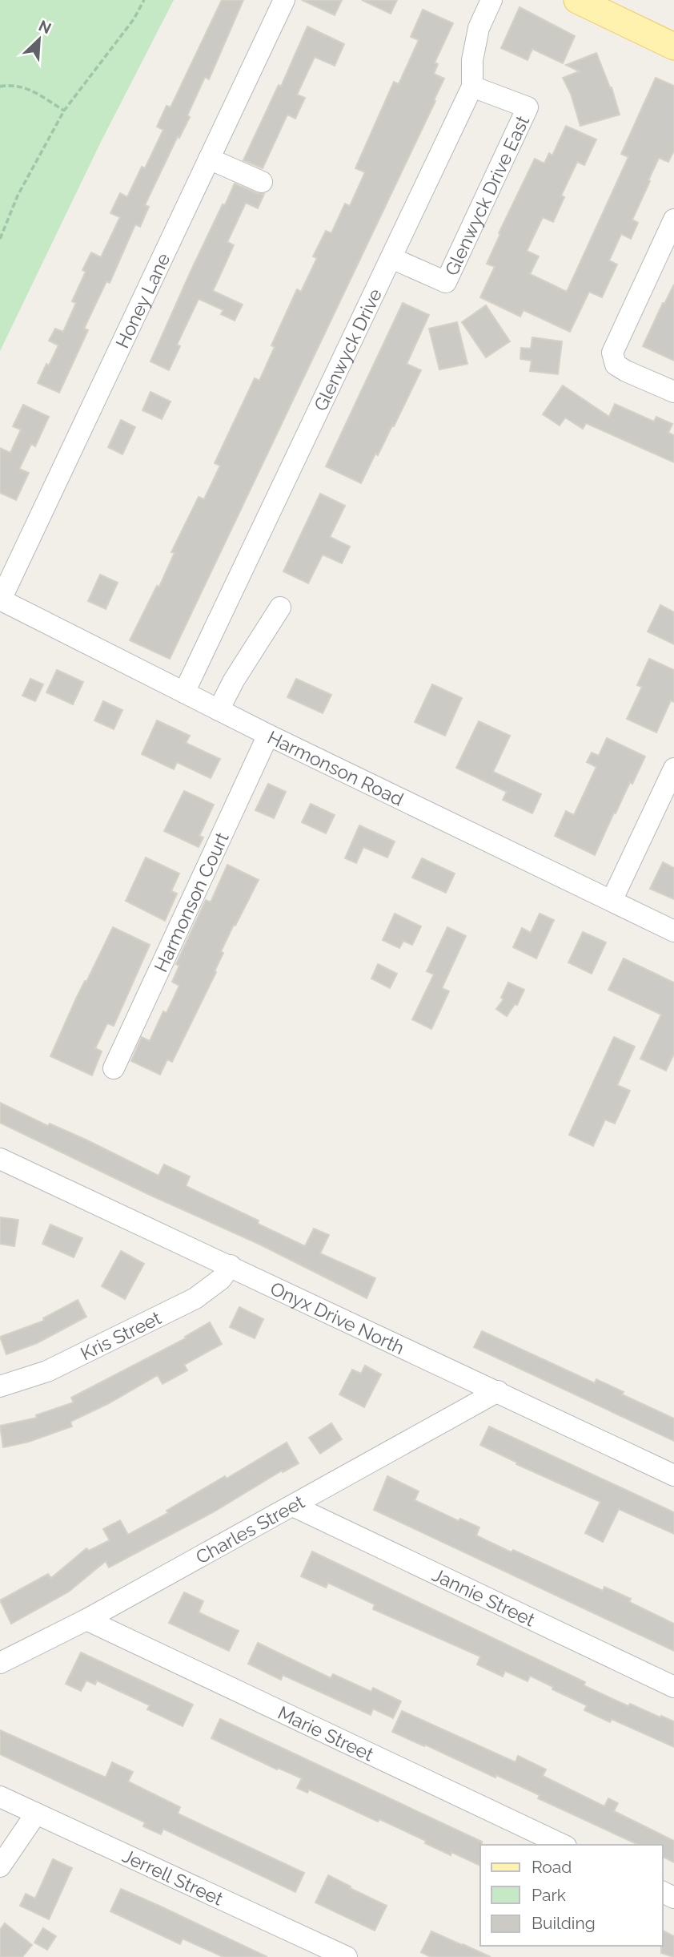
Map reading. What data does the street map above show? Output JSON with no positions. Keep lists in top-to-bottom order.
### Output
{
  "streets": {
    "street": [
      "Glenwyck Drive East",
      "Honey Lane",
      "Glenwyck Drive",
      "Harmonson Road",
      "Harmonson Court",
      "Onyx Drive North",
      "Kris Street",
      "Charles Street",
      "Jannie Street",
      "Marie Street",
      "Jerrell Street"
    ]
  },
  "crossings": [
    ["Glenwyck Drive East", "Glenwyck Drive"],
    ["Honey Lane", "Harmonson Road"],
    ["Glenwyck Drive", "Harmonson Road"],
    ["Harmonson Road", "Harmonson Court"],
    ["Onyx Drive North", "Kris Street"],
    ["Onyx Drive North", "Charles Street"],
    ["Charles Street", "Jannie Street"],
    ["Charles Street", "Marie Street"]
  ],
  "legend": ["Road", "Park", "Building"],
  "north": "top right"
}
